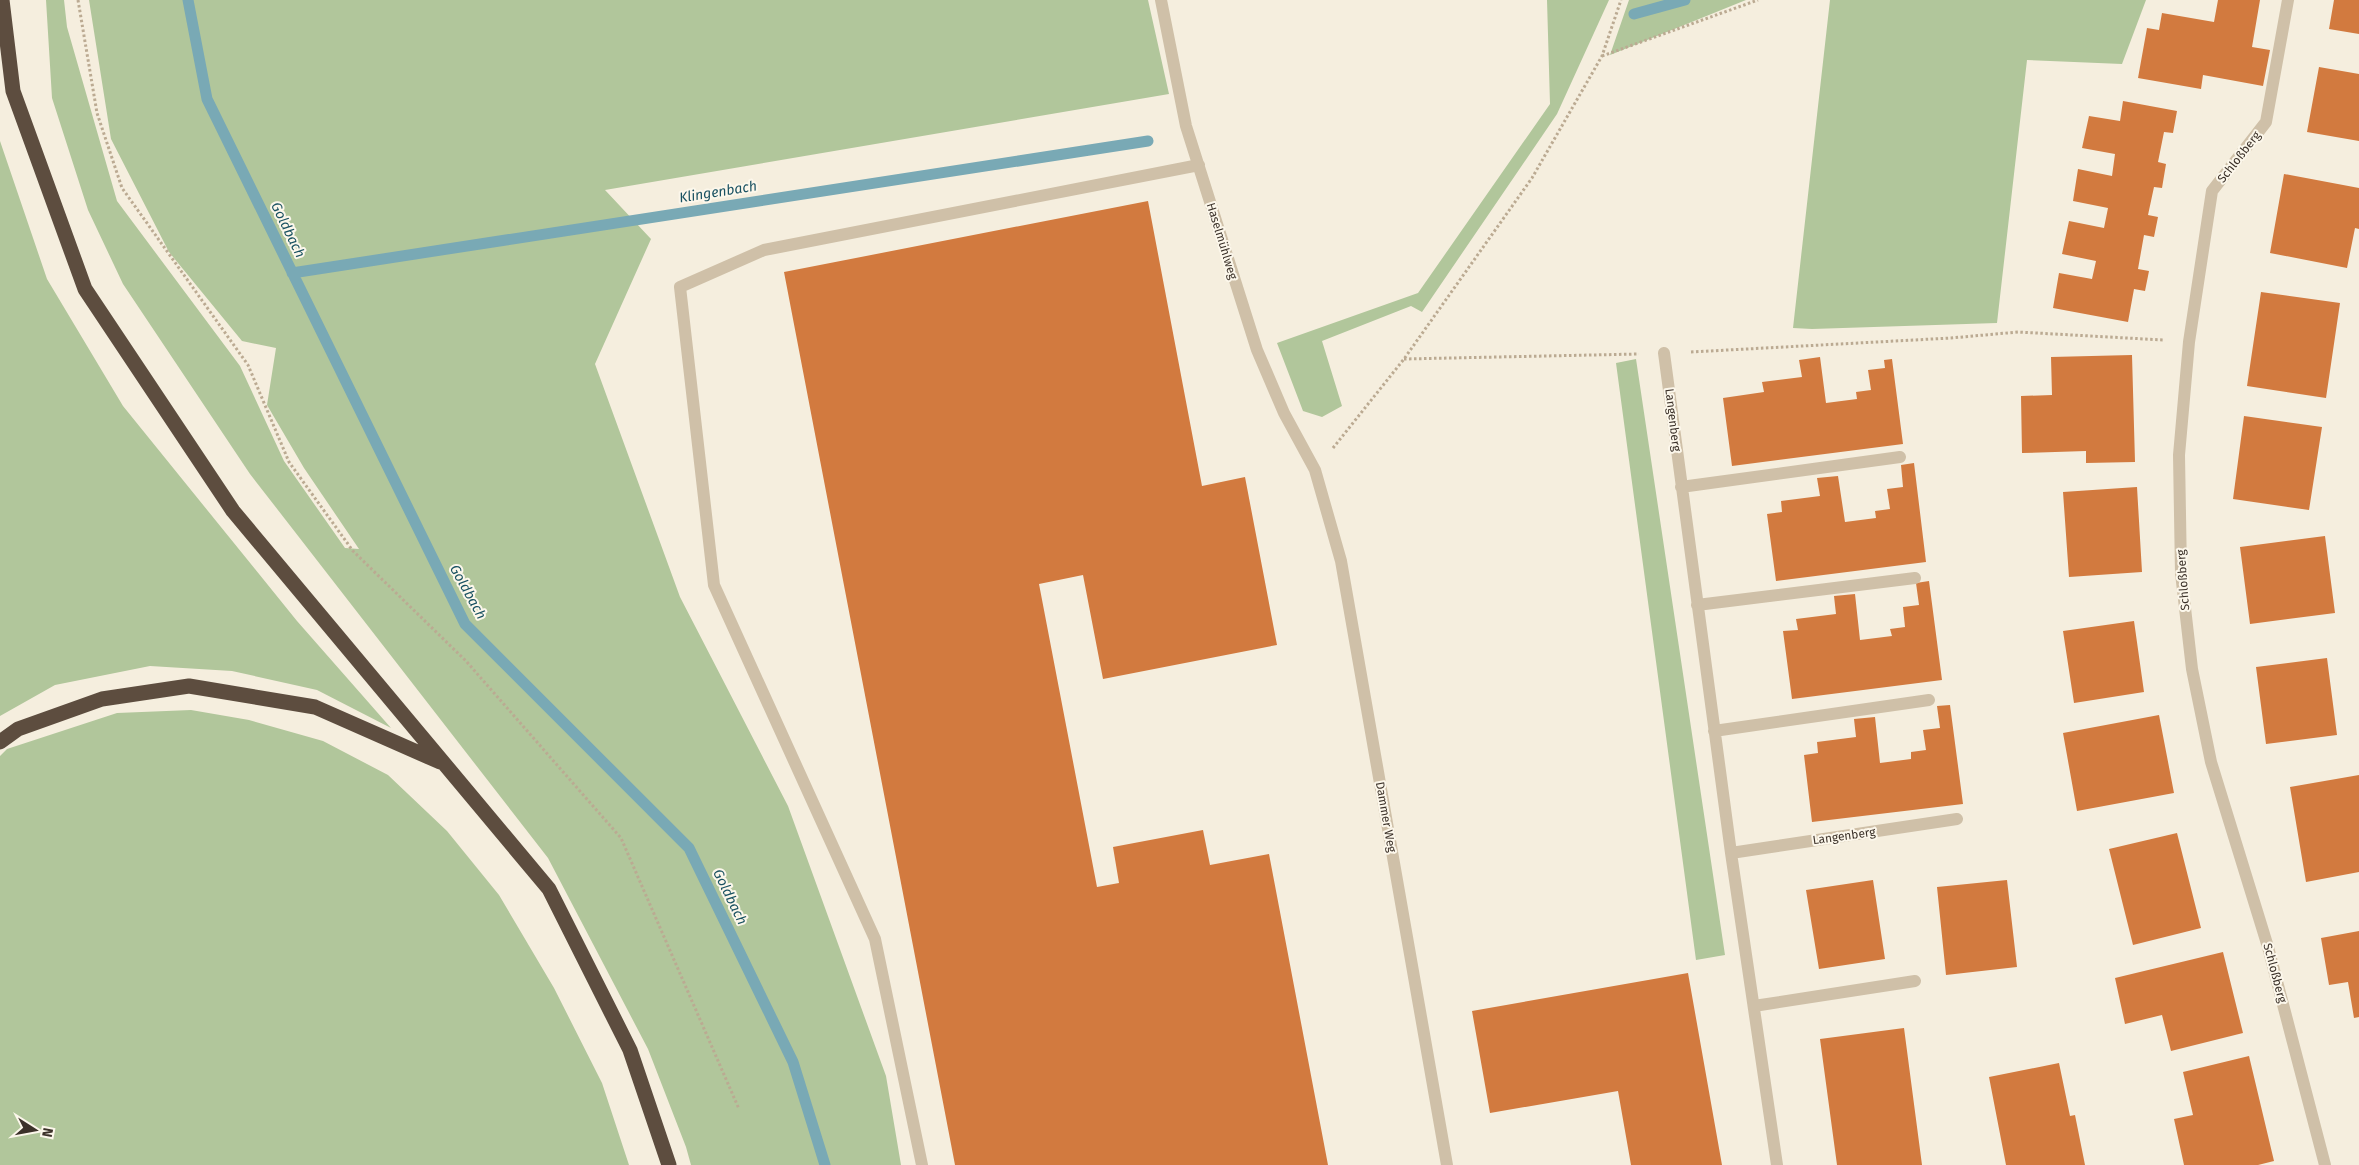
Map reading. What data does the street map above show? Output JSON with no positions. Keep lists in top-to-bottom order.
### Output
{
  "streets": {
    "street": [
      "Schloßberg",
      "Haselmühlweg",
      "Langenberg",
      "Dammer Weg"
    ]
  },
  "crossings": [
    ["Haselmühlweg", "Dammer Weg"]
  ],
  "water": ["Klingenbach", "Goldbach"],
  "north": "right"
}
